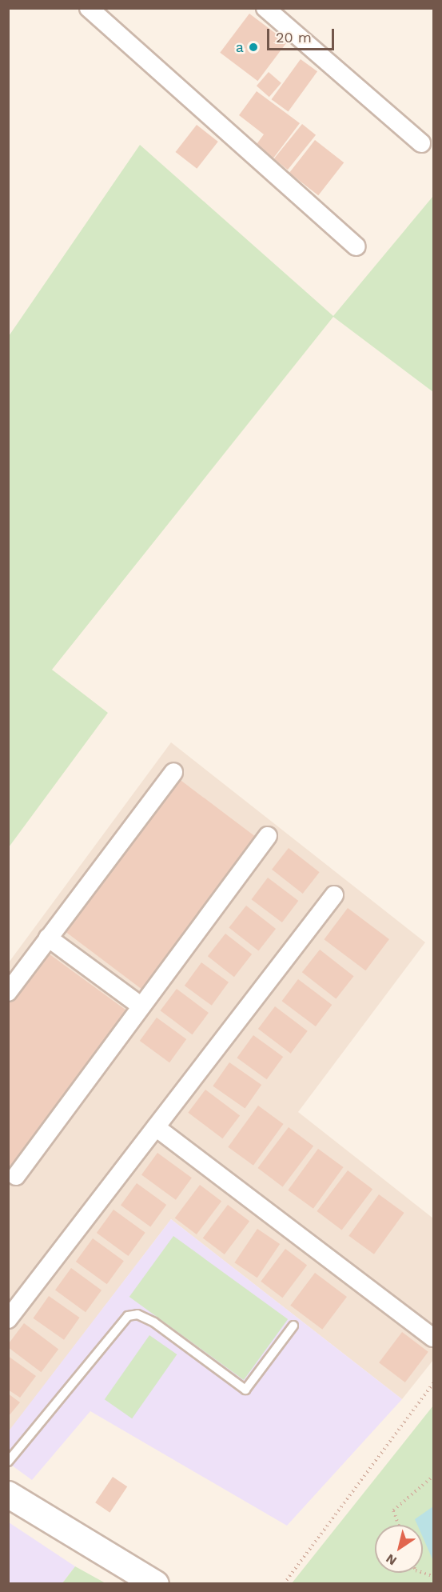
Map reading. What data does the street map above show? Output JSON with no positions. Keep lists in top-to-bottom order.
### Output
{
  "places": ["a"],
  "scale_bar": "20 m",
  "north": "bottom left"
}
